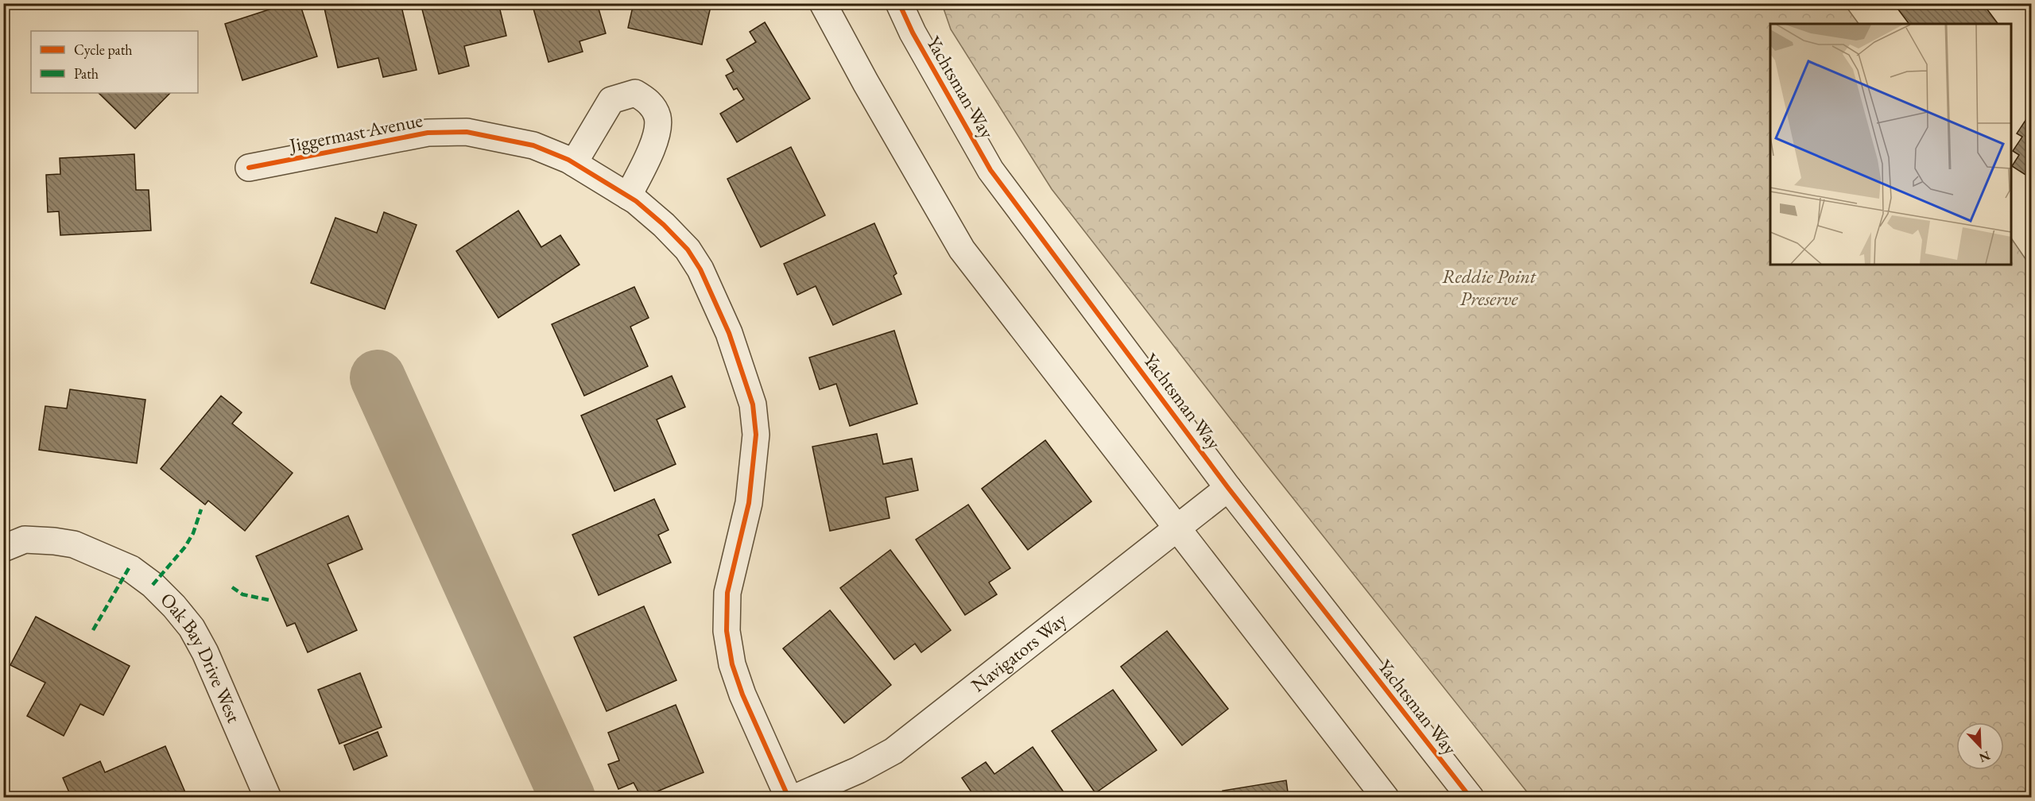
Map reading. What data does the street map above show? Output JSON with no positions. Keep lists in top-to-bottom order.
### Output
{
  "streets": {
    "street": [
      "Yachtsman Way",
      "Jiggermast Avenue",
      "Navigators Way",
      "Oak Bay Drive West"
    ]
  },
  "crossings": [
    ["Yachtsman Way", "Navigators Way"]
  ],
  "parks": ["Reddie Point Preserve"],
  "legend": ["Cycle path", "Path"],
  "north": "bottom right"
}
